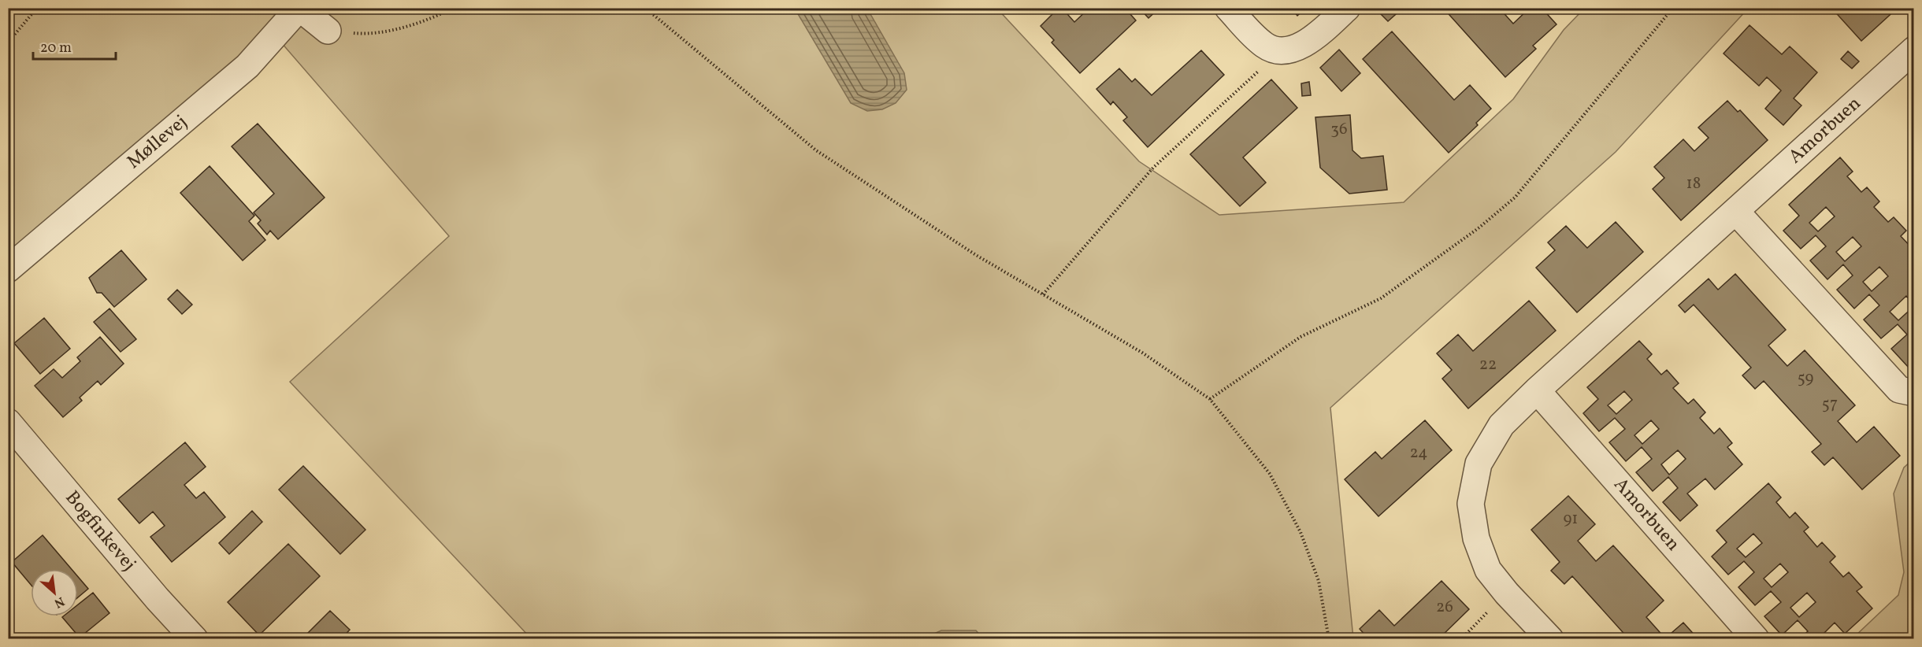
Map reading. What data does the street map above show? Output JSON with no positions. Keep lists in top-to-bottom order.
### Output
{
  "streets": {
    "street": ["Amorbuen", "Møllevej", "Bogfinkevej"]
  },
  "house_numbers": [
    "36",
    "18",
    "22",
    "59",
    "57",
    "24",
    "91",
    "26"
  ],
  "scale_bar": "20 m",
  "north": "bottom right"
}
